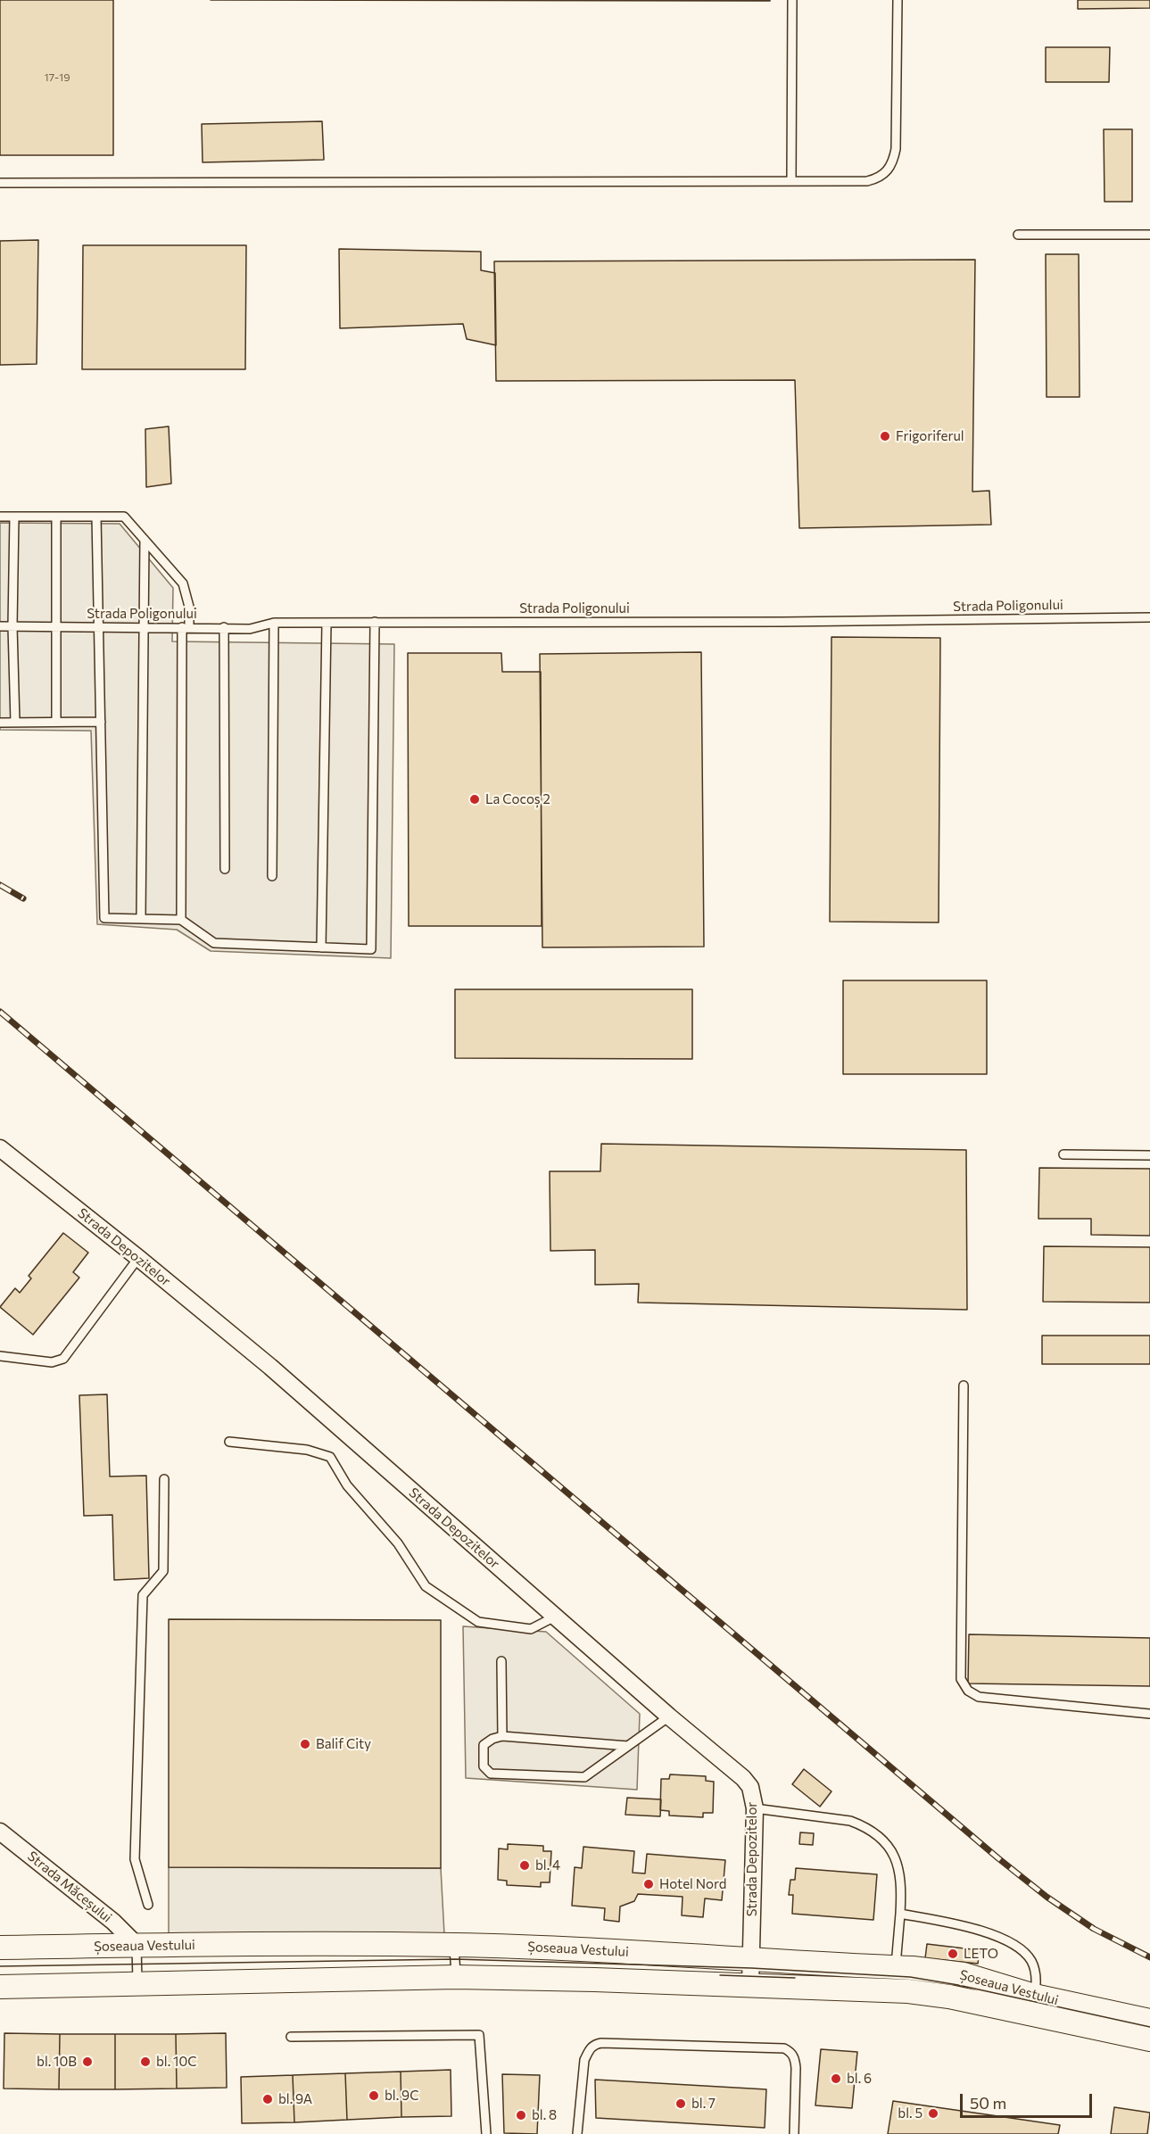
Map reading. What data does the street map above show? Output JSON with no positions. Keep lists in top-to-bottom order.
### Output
{
  "streets": {
    "main road": ["Șoseaua Vestului"],
    "street": ["Strada Depozitelor", "Strada Măceșului"],
    "lane": ["Strada Poligonului"]
  },
  "crossings": [
    ["Strada Depozitelor", "Șoseaua Vestului"],
    ["Strada Măceșului", "Șoseaua Vestului"]
  ],
  "places": [
    "Frigoriferul",
    "La Cocoș 2",
    "Balif City",
    "bl. 4",
    "Hotel Nord",
    "LETO",
    "bl. 10B",
    "bl. 10C",
    "bl. 6",
    "bl. 9C",
    "bl. 9A",
    "bl. 7",
    "bl. 5",
    "bl. 8"
  ],
  "house_numbers": ["17-19"],
  "scale_bar": "50 m"
}
